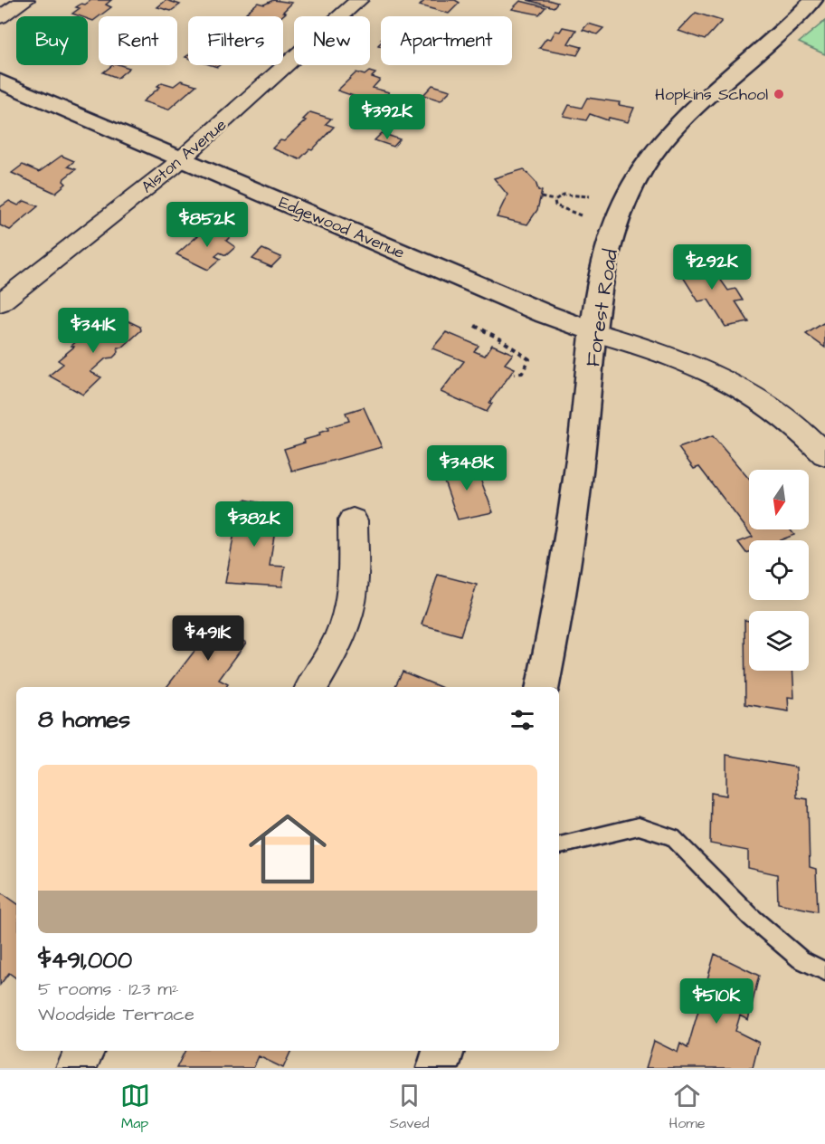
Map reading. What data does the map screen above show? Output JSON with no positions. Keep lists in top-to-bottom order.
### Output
{
  "streets": {
    "main road": ["Edgewood Avenue", "Forest Road"],
    "street": ["Alston Avenue"]
  },
  "crossings": [
    ["Alston Avenue", "Edgewood Avenue"],
    ["Edgewood Avenue", "Forest Road"]
  ],
  "places": ["Hopkins School"],
  "north": "bottom",
  "page": {
    "chip": [
      "Buy",
      "Rent",
      "Filters",
      "New",
      "Apartment"
    ],
    "price": [
      "$392K",
      "$852K",
      "$292K",
      "$341K",
      "$348K",
      "$382K",
      "$491K",
      "$510K"
    ],
    "heading": "8 homes",
    "list": [
      {
        "name": "$491,000",
        "note": "5 rooms · 123 m² · Woodside Terrace"
      }
    ],
    "tabs": ["Map", "Saved", "Home"]
  }
}
